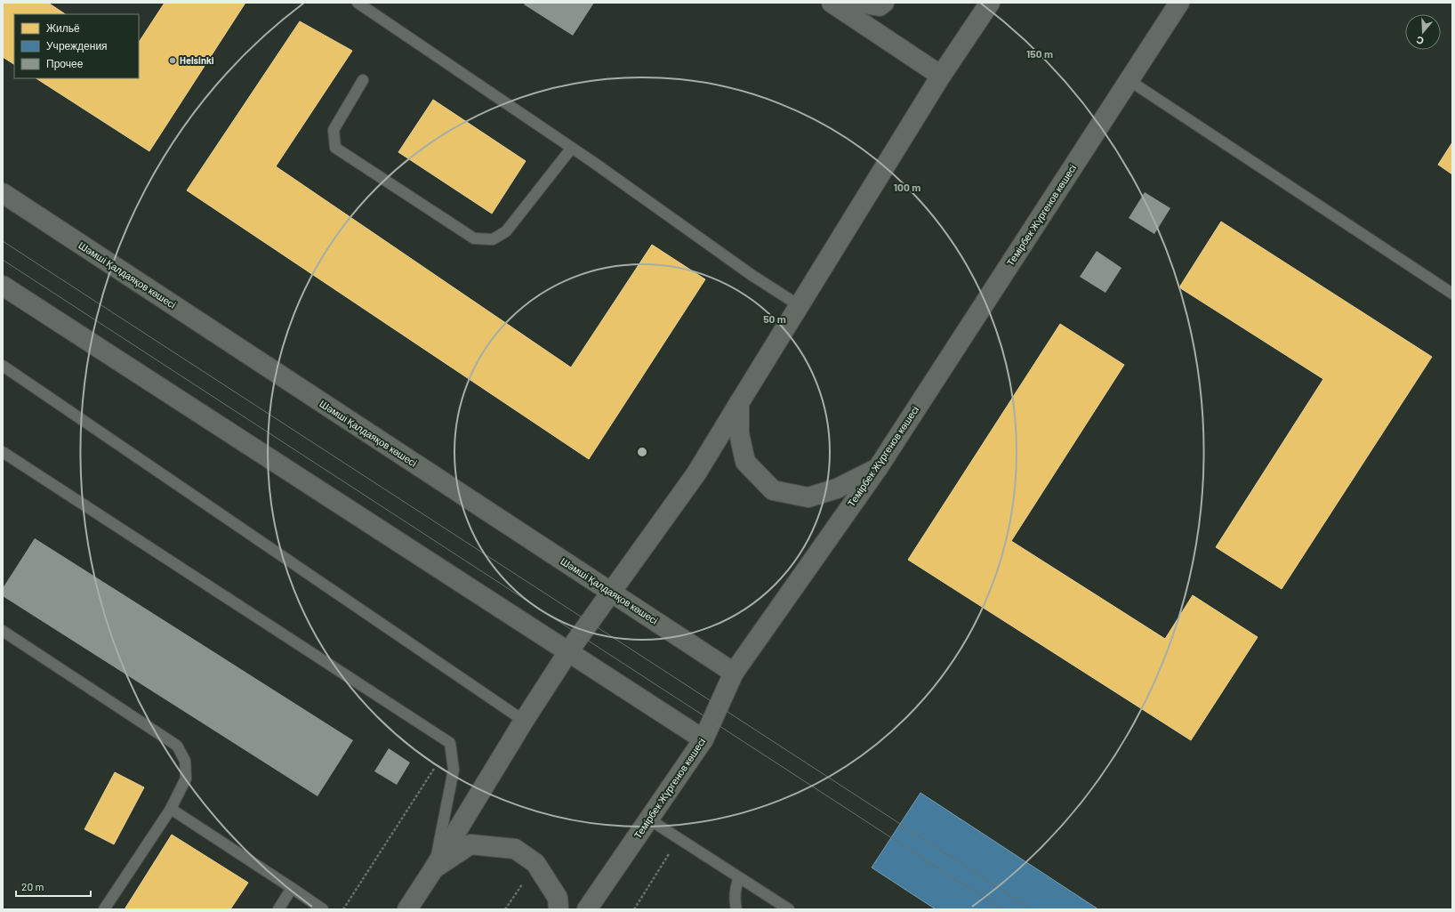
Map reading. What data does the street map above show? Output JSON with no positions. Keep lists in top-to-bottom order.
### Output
{
  "streets": {
    "street": ["Темірбек Жүргенов көшесі", "Шәмші Қалдаяқов көшесі"]
  },
  "crossings": [
    ["Темірбек Жүргенов көшесі", "Шәмші Қалдаяқов көшесі"]
  ],
  "places": ["Helsinki"],
  "legend": ["Жильё", "Учреждения", "Прочее"],
  "scale_bar": "20 m",
  "north": "bottom",
  "rings": ["150 m", "100 m", "50 m"]
}
